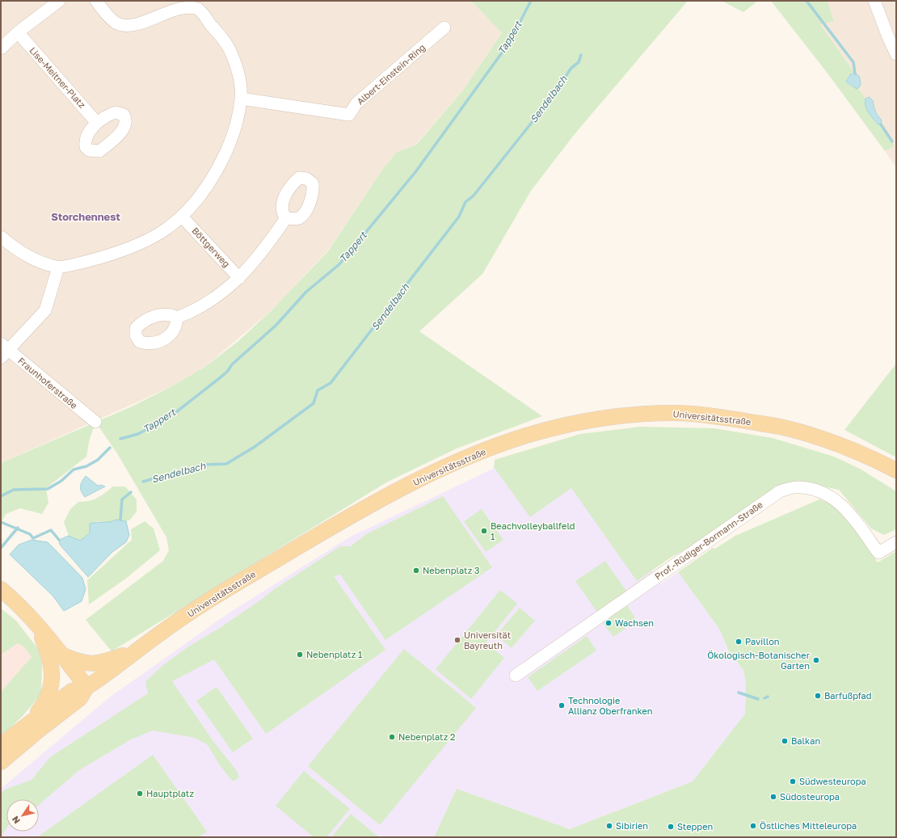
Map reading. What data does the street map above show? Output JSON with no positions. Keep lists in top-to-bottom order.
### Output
{
  "streets": {
    "main road": ["Universitätsstraße"],
    "street": [
      "Albert-Einstein-Ring",
      "Lise-Meitner-Platz",
      "Böttgerweg",
      "Fraunhoferstraße",
      "Prof.-Rüdiger-Bormann-Straße"
    ]
  },
  "districts": ["Storchennest"],
  "water": ["Tappert", "Sendelbach"],
  "places": [
    "Beachvolleyballfeld 1",
    "Nebenplatz 3",
    "Wachsen",
    "Universität Bayreuth",
    "Pavillon",
    "Nebenplatz 1",
    "Ökologisch-Botanischer Garten",
    "Barfußpfad",
    "Technologie Allianz Oberfranken",
    "Nebenplatz 2",
    "Balkan",
    "Südwesteuropa",
    "Hauptplatz",
    "Südosteuropa",
    "Sibirien",
    "Östliches Mitteleuropa",
    "Steppen"
  ],
  "north": "bottom left"
}
